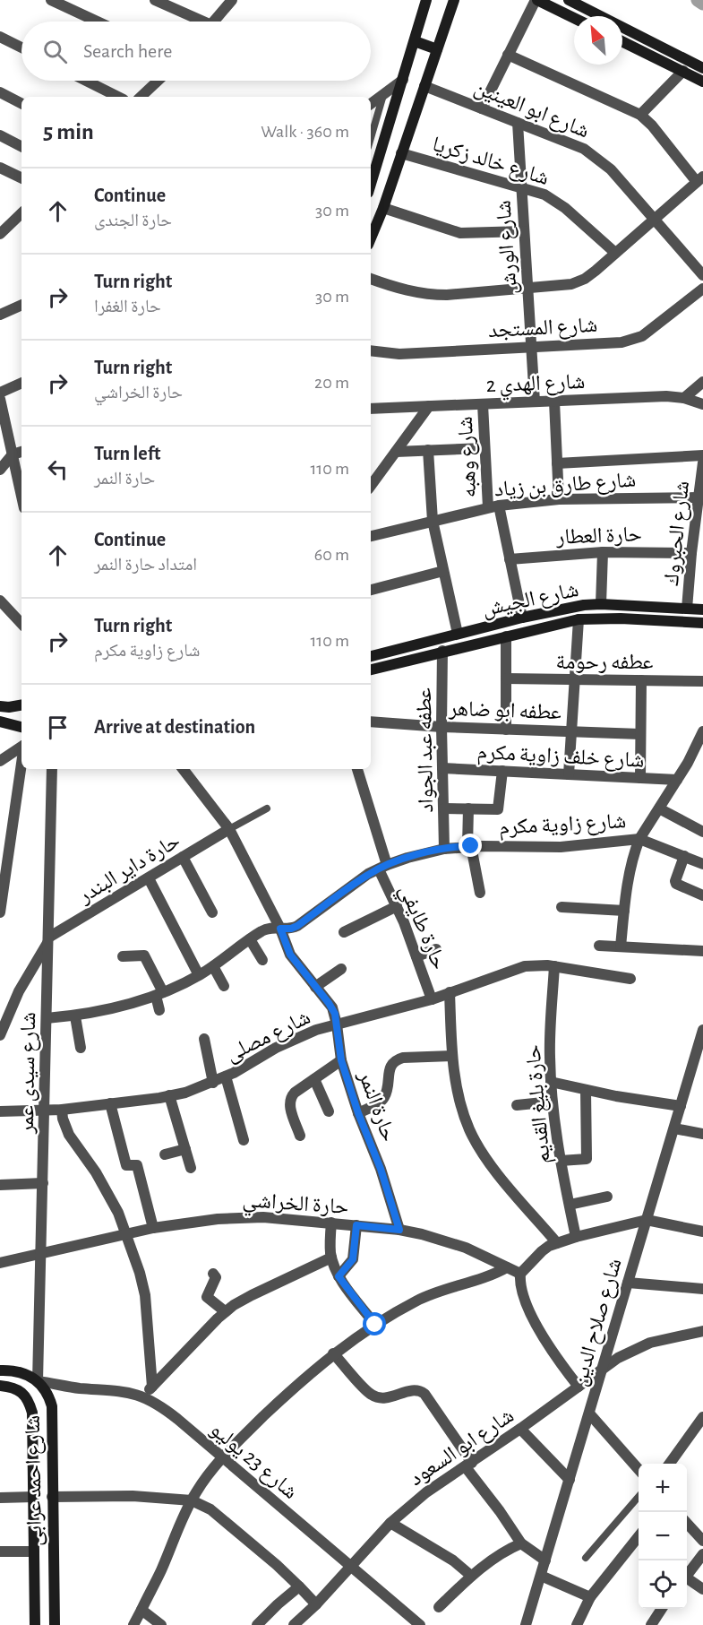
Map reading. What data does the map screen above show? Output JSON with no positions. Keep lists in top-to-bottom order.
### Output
{
  "streets": {
    "main road": ["شارع الجيش", "شارع احمد عرابى"],
    "street": [
      "شارع ابو العينين",
      "شارع خالد زكريا",
      "شارع الورش",
      "شارع المستجد",
      "شارع الهدي 2",
      "شارع وهبه",
      "شارع طارق بن زياد",
      "شارع الحبروك",
      "حارة العطار",
      "عطفه رحومة",
      "عطفه ابو ضاهر",
      "عطفه عبد الجواد",
      "شارع خلف زاوية مكرم",
      "شارع زاوية مكرم",
      "حارة داير البندر",
      "حارة طايفي",
      "شارع مصلى",
      "شارع سيدى عمر",
      "حارة بليغ القديم",
      "حارة النمر",
      "حارة الخراشي",
      "شارع صلاح الدين",
      "شارع ابو السعود",
      "شارع 23 يوليو"
    ]
  },
  "crossings": [
    ["شارع ابو العينين", "شارع الورش"],
    ["شارع خالد زكريا", "شارع الورش"],
    ["شارع الورش", "شارع المستجد"],
    ["شارع الورش", "شارع الهدي 2"],
    ["شارع الهدي 2", "شارع وهبه"],
    ["شارع وهبه", "شارع طارق بن زياد"],
    ["شارع وهبه", "حارة العطار"],
    ["شارع وهبه", "شارع الجيش"],
    ["شارع طارق بن زياد", "شارع الحبروك"],
    ["شارع الحبروك", "حارة العطار"],
    ["شارع الحبروك", "شارع الجيش"],
    ["شارع الجيش", "عطفه عبد الجواد"],
    ["عطفه ابو ضاهر", "عطفه عبد الجواد"],
    ["عطفه عبد الجواد", "شارع خلف زاوية مكرم"],
    ["عطفه عبد الجواد", "شارع زاوية مكرم"],
    ["شارع زاوية مكرم", "حارة طايفي"],
    ["شارع زاوية مكرم", "شارع سيدى عمر"],
    ["شارع زاوية مكرم", "حارة النمر"],
    ["حارة داير البندر", "شارع سيدى عمر"],
    ["حارة داير البندر", "حارة النمر"],
    ["حارة طايفي", "شارع مصلى"],
    ["شارع مصلى", "شارع سيدى عمر"],
    ["شارع مصلى", "حارة بليغ القديم"],
    ["شارع مصلى", "حارة النمر"],
    ["شارع سيدى عمر", "حارة الخراشي"],
    ["شارع سيدى عمر", "شارع 23 يوليو"],
    ["شارع سيدى عمر", "شارع احمد عرابى"],
    ["حارة النمر", "حارة الخراشي"],
    ["شارع صلاح الدين", "شارع ابو السعود"],
    ["شارع ابو السعود", "شارع 23 يوليو"],
    ["شارع 23 يوليو", "شارع احمد عرابى"]
  ],
  "north": "top left",
  "page": {
    "search": "Search here",
    "heading": ["5 min", "Walk · 360 m"],
    "list": [
      ["Continue", "حارة الجندى", "30 m"],
      ["Turn right", "حارة الغفرا", "30 m"],
      ["Turn right", "حارة الخراشي", "20 m"],
      ["Turn left", "حارة النمر", "110 m"],
      ["Continue", "امتداد حارة النمر", "60 m"],
      ["Turn right", "شارع زاوية مكرم", "110 m"],
      "Arrive at destination"
    ],
    "map_buttons": ["+", "−"]
  }
}
